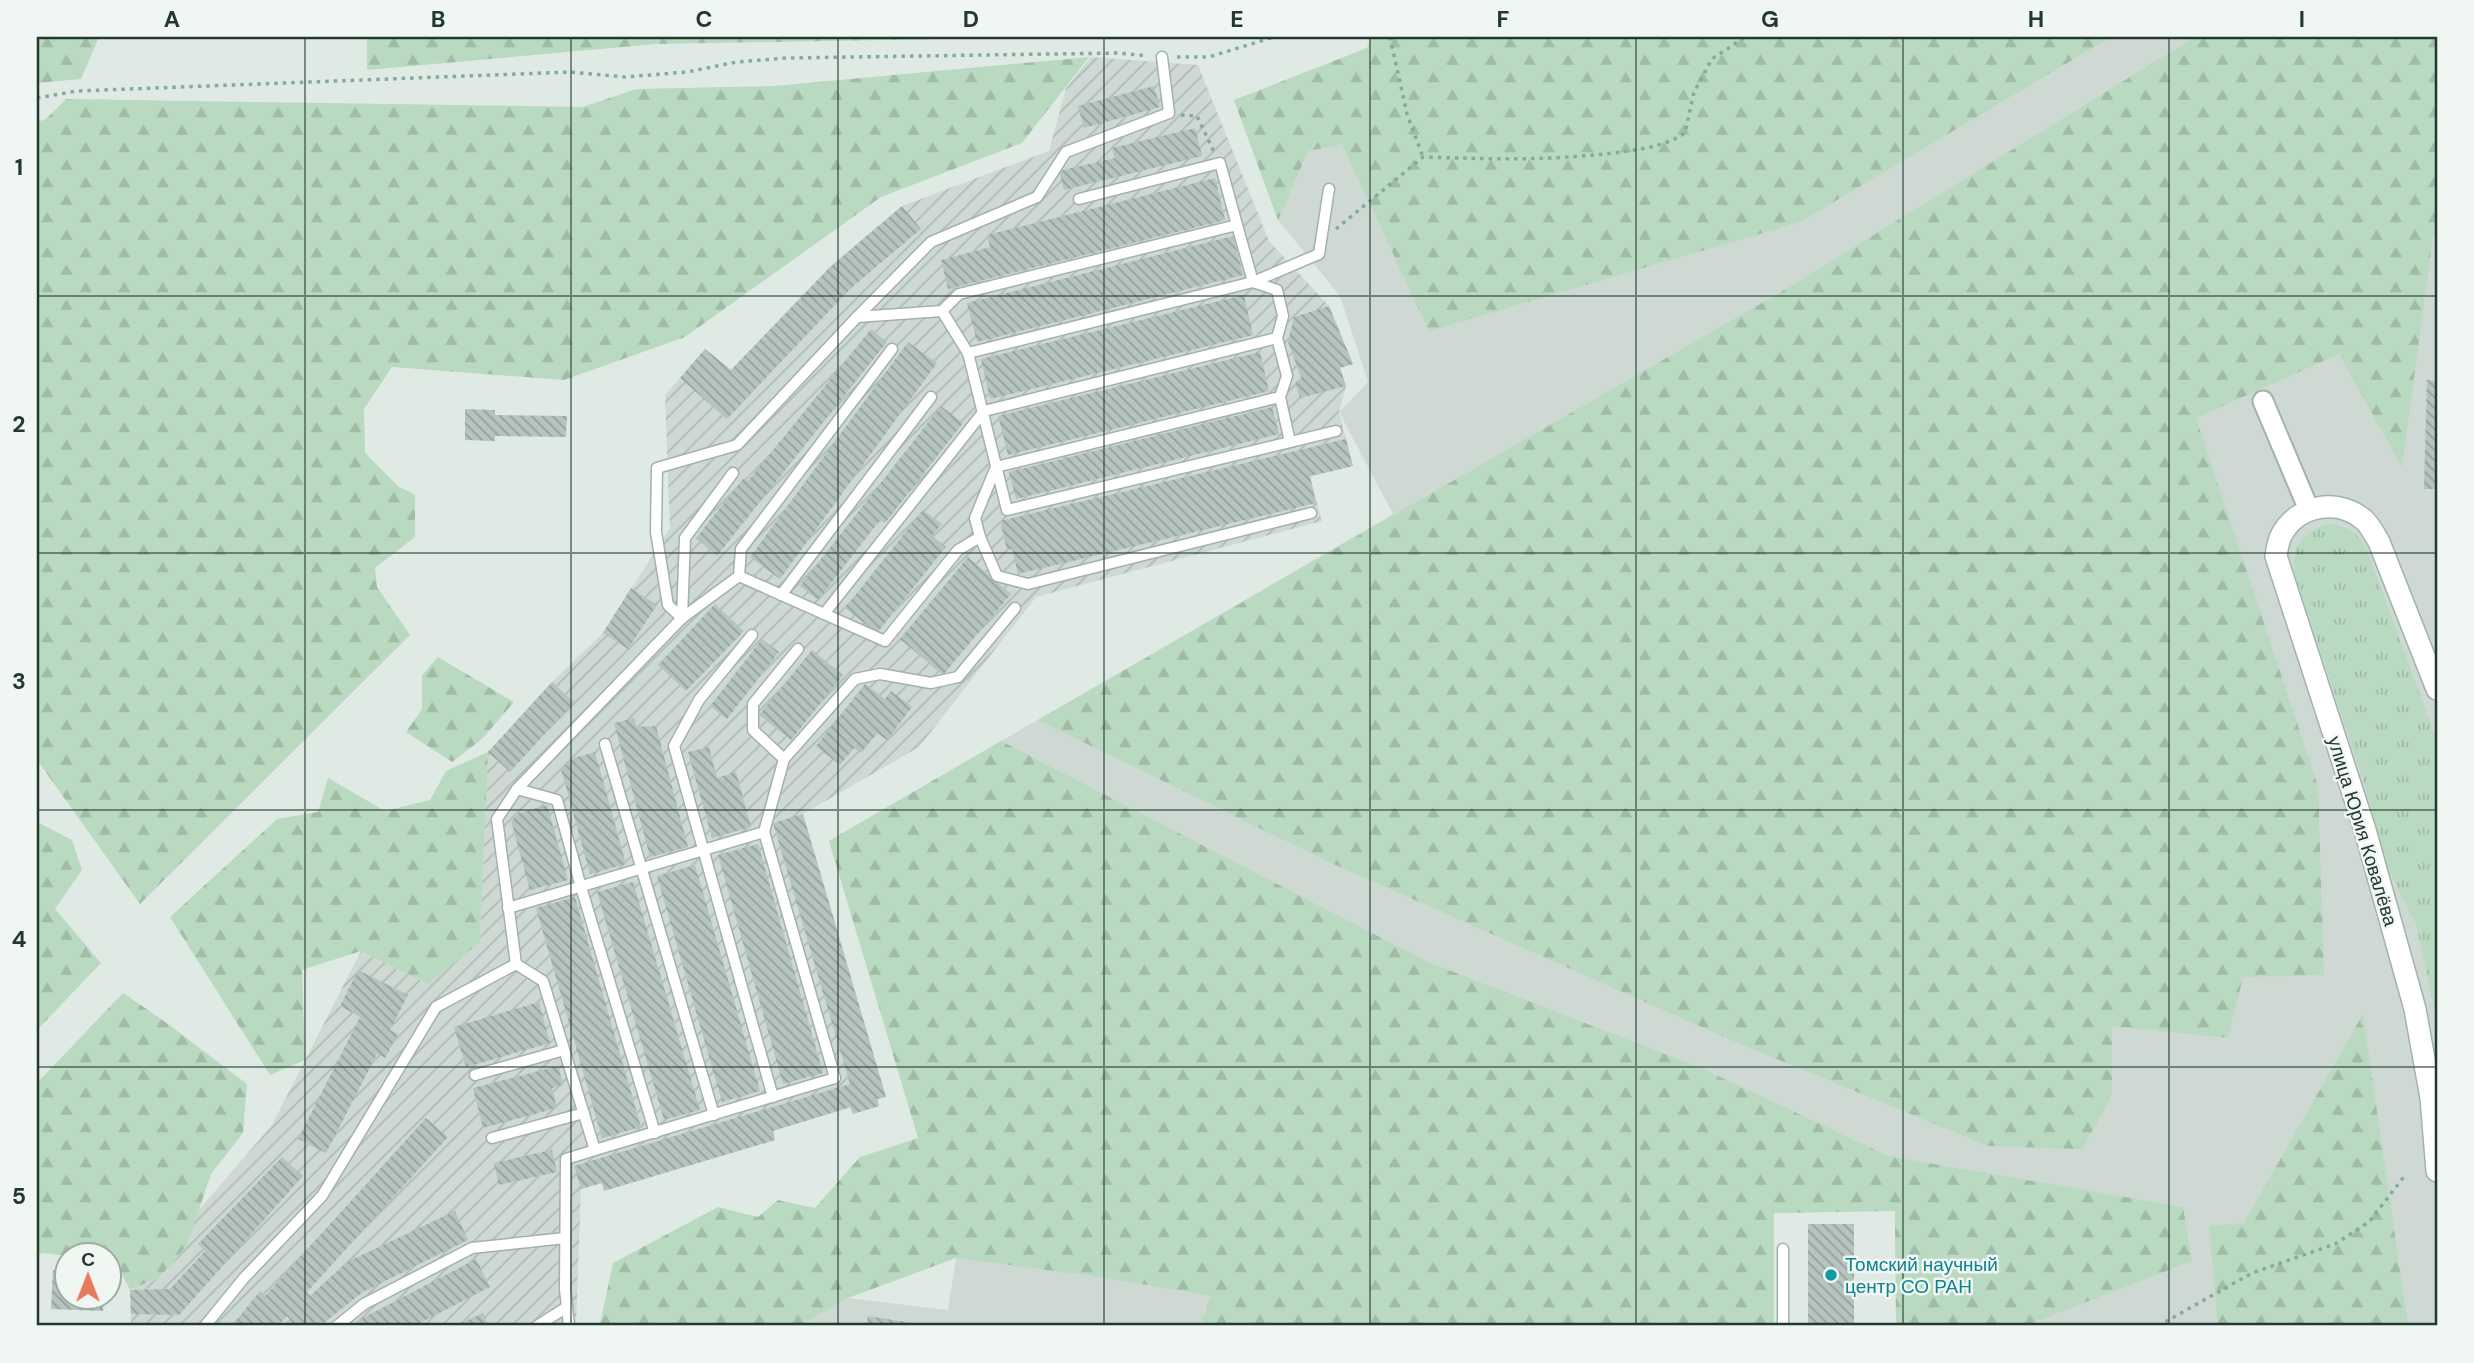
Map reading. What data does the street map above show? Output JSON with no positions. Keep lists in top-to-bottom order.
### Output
{
  "streets": {
    "main road": ["улица Юрия Ковалёва"]
  },
  "places": ["Томский научный центр СО РАН"],
  "north": "top",
  "grid": {
    "columns": [
      "A",
      "B",
      "C",
      "D",
      "E",
      "F",
      "G",
      "H",
      "I"
    ],
    "rows": [
      "1",
      "2",
      "3",
      "4",
      "5"
    ]
  }
}
